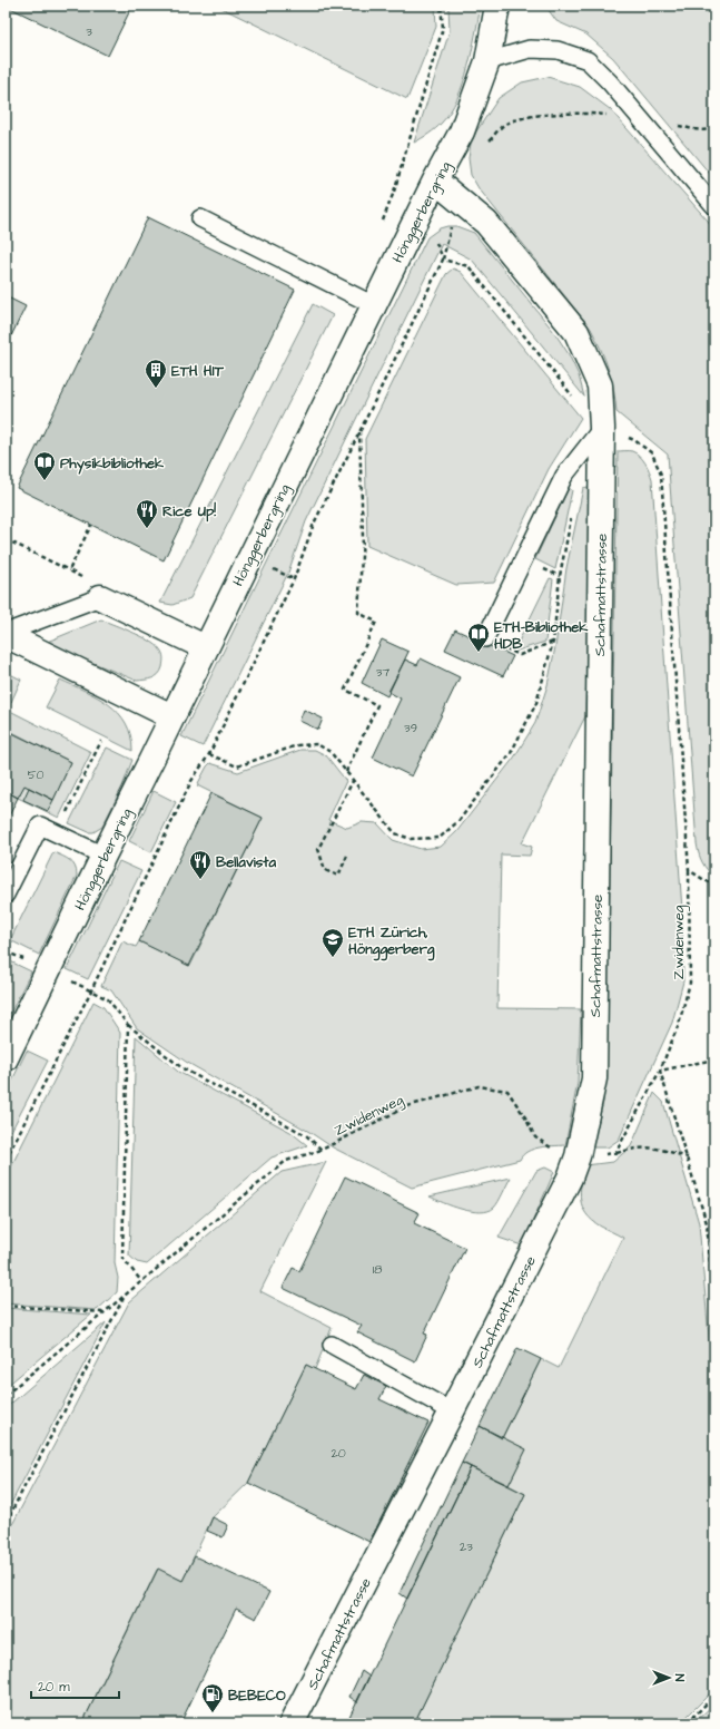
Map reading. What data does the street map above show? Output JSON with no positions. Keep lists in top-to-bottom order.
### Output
{
  "streets": {
    "street": ["Hönggerbergring", "Schafmattstrasse"],
    "path": ["Zwidenweg"]
  },
  "crossings": [
    ["Hönggerbergring", "Schafmattstrasse"],
    ["Schafmattstrasse", "Zwidenweg"]
  ],
  "places": {
    "building": ["ETH HIT"],
    "library": ["Physikbibliothek", "ETH-Bibliothek HDB"],
    "restaurant": ["Rice Up!", "Bellavista"],
    "school or university": ["ETH Zürich, Hönggerberg"],
    "fuel station": ["BEBECO"]
  },
  "house_numbers": [
    "3",
    "37",
    "39",
    "50",
    "18",
    "20",
    "23"
  ],
  "scale_bar": "20 m",
  "north": "right"
}
